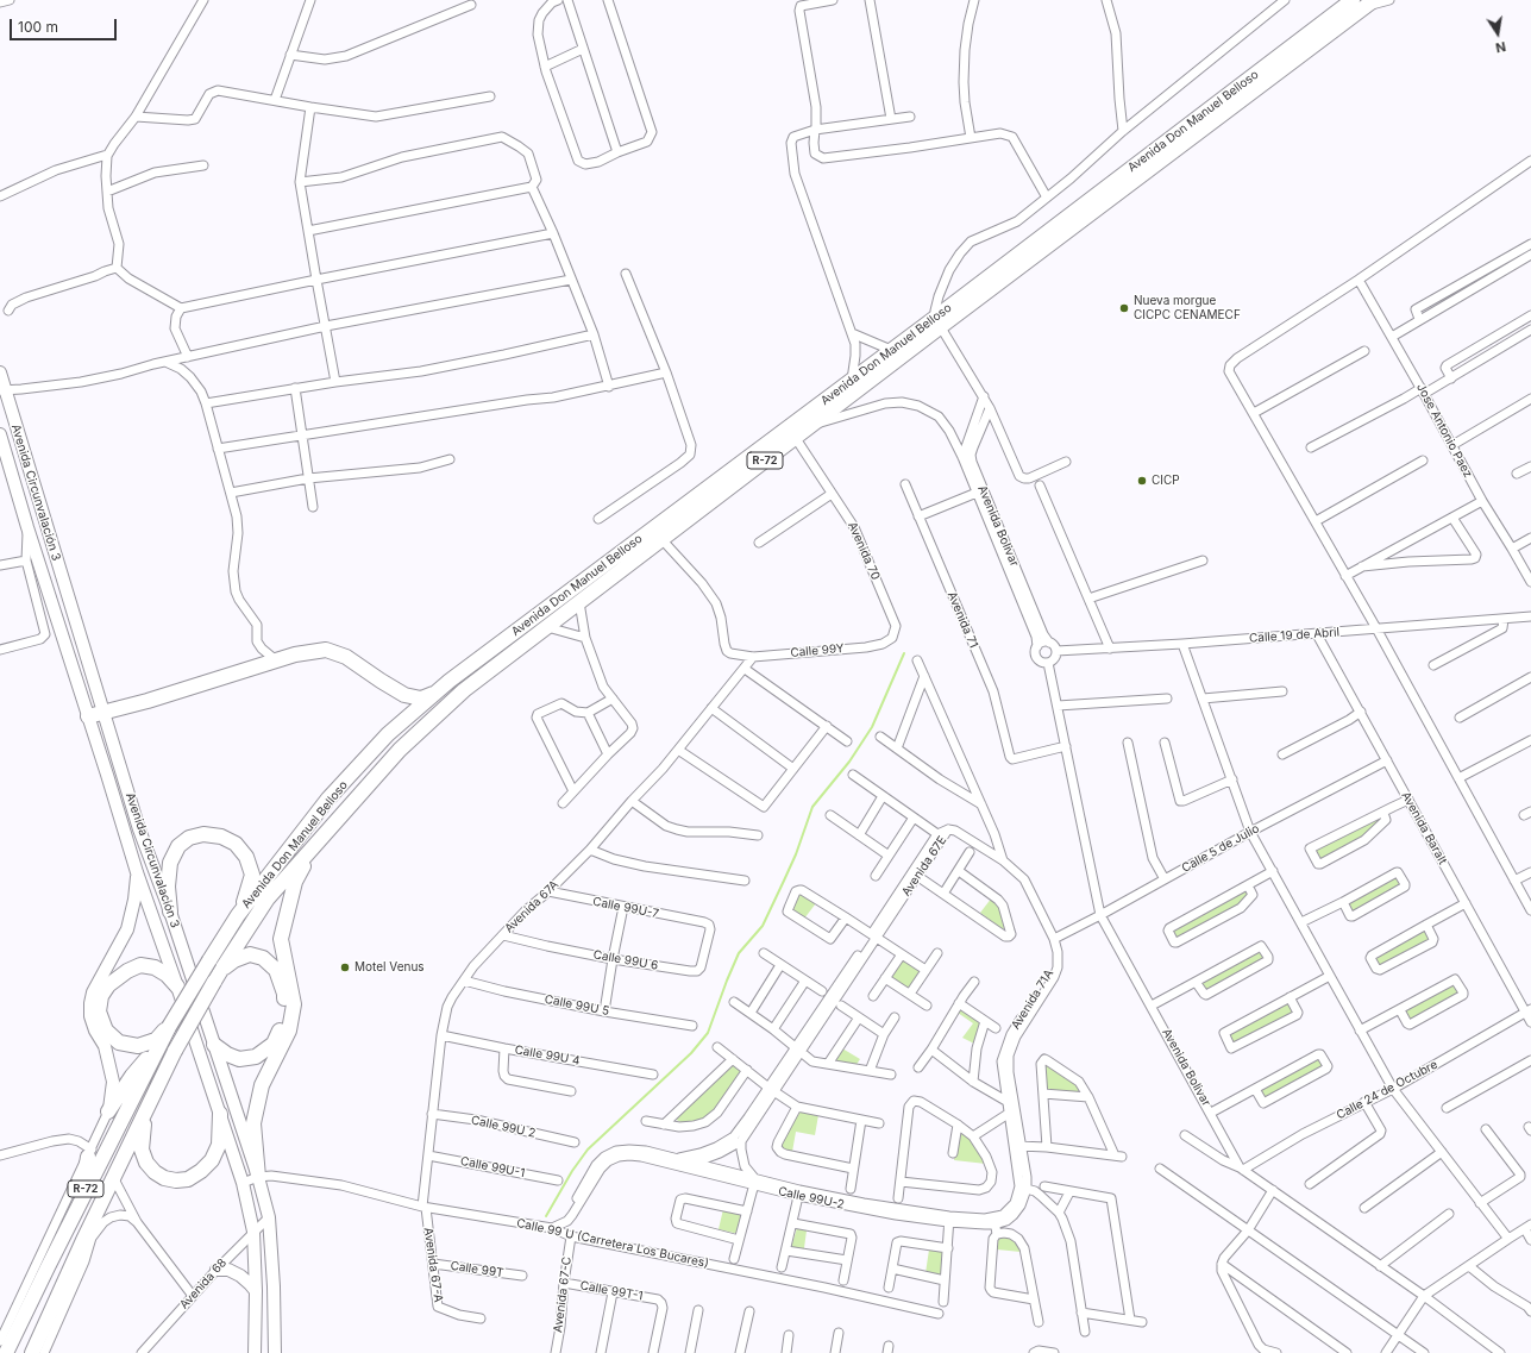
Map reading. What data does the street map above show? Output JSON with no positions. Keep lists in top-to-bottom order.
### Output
{
  "streets": {
    "main road": ["Avenida Don Manuel Belloso", "R-72", "Avenida Circunvalación 3"],
    "street": [
      "Jose Antonio Paez",
      "Avenida Bolivar",
      "Avenida 70",
      "Avenida 71",
      "Calle 19 de Abril",
      "Calle 99Y",
      "Avenida Baralt",
      "Calle 5 de Julio",
      "Avenida 67E",
      "Avenida 67A",
      "Calle 99U-7",
      "Calle 99U 6",
      "Avenida 71A",
      "Calle 99U 5",
      "Calle 99U 4",
      "Calle 24 de Octubre",
      "Calle 99U 2",
      "Calle 99U-1",
      "Calle 99U-2",
      "Calle 99 U (Carretera Los Bucares)",
      "Avenida 67-A",
      "Calle 99T",
      "Avenida 68",
      "Calle 99T-1",
      "Avenida 67-C"
    ]
  },
  "crossings": [
    ["Avenida Don Manuel Belloso", "R-72"],
    ["Avenida Don Manuel Belloso", "Avenida 70"],
    ["Avenida Don Manuel Belloso", "Calle 99Y"],
    ["Avenida Circunvalación 3", "Calle 99 U (Carretera Los Bucares)"],
    ["Avenida Circunvalación 3", "Avenida 68"],
    ["Avenida Bolivar", "Avenida 71"],
    ["Avenida Bolivar", "Calle 19 de Abril"],
    ["Avenida Bolivar", "Calle 5 de Julio"],
    ["Avenida Bolivar", "Calle 24 de Octubre"],
    ["Avenida 70", "Calle 99Y"],
    ["Calle 19 de Abril", "Avenida Baralt"],
    ["Calle 99Y", "Avenida 67A"],
    ["Avenida Baralt", "Calle 5 de Julio"],
    ["Avenida Baralt", "Calle 24 de Octubre"],
    ["Calle 5 de Julio", "Avenida 71A"],
    ["Avenida 67E", "Calle 99U-2"],
    ["Avenida 67A", "Calle 99U-7"],
    ["Avenida 67A", "Calle 99U 6"],
    ["Avenida 67A", "Calle 99U 5"],
    ["Avenida 67A", "Calle 99U 4"],
    ["Avenida 67A", "Calle 99U 2"],
    ["Avenida 67A", "Calle 99U-1"],
    ["Avenida 67A", "Calle 99 U (Carretera Los Bucares)"],
    ["Avenida 67A", "Avenida 67-A"],
    ["Calle 99U-7", "Calle 99U 6"],
    ["Avenida 71A", "Calle 99U-2"],
    ["Calle 99U-2", "Calle 99 U (Carretera Los Bucares)"],
    ["Calle 99 U (Carretera Los Bucares)", "Avenida 67-A"],
    ["Calle 99 U (Carretera Los Bucares)", "Avenida 67-C"],
    ["Avenida 67-A", "Calle 99T"],
    ["Calle 99T-1", "Avenida 67-C"]
  ],
  "places": ["Nueva morgue CICPC CENAMECF", "CICP", "Motel Venus"],
  "scale_bar": "100 m",
  "north": "bottom"
}
